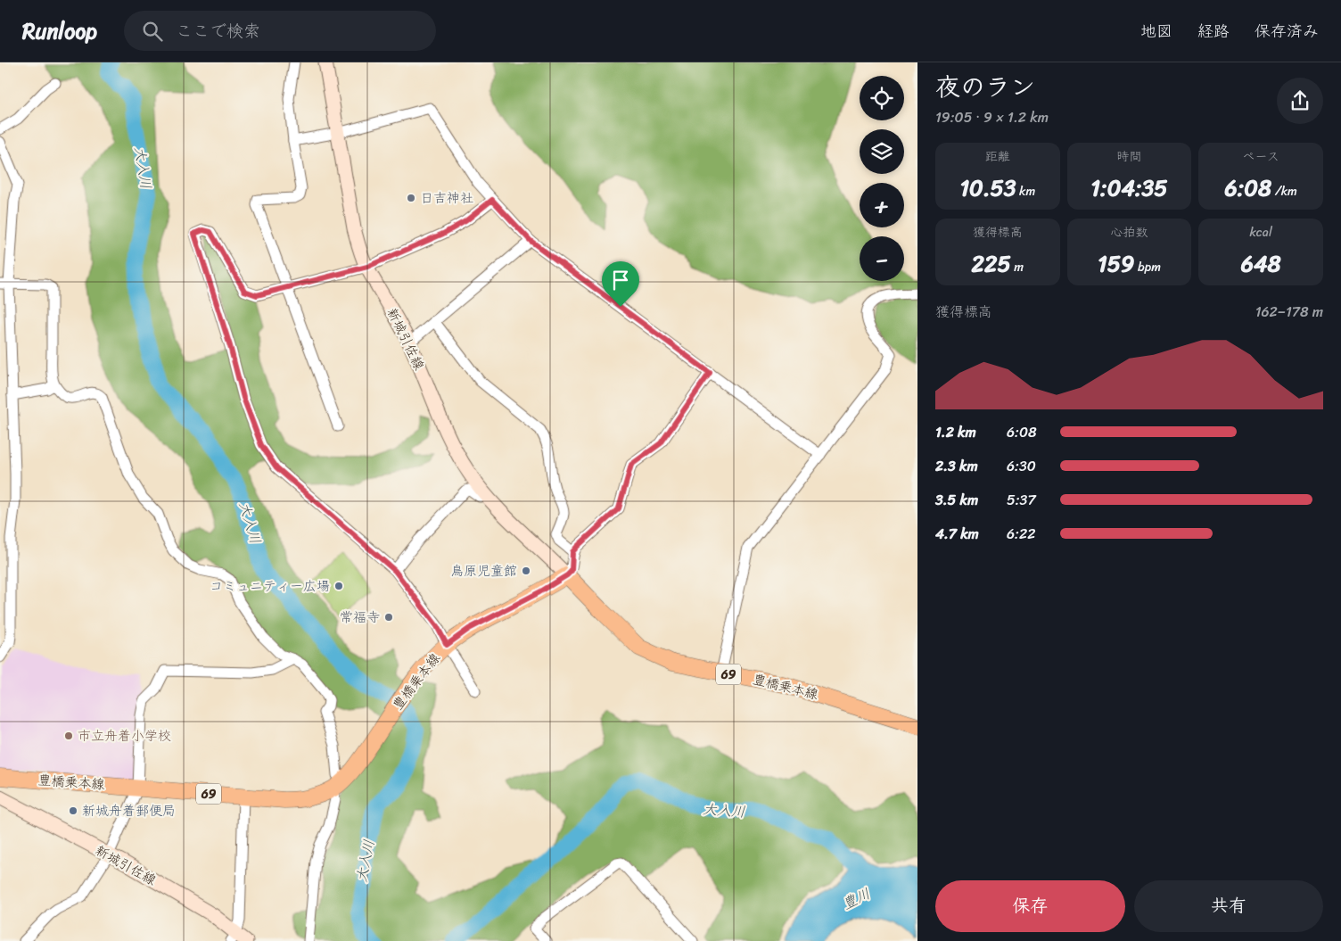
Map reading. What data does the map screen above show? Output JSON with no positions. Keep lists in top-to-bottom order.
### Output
{
  "streets": {
    "main road": ["新城引佐線", "69", "豊橋乗本線"]
  },
  "crossings": [
    ["新城引佐線", "豊橋乗本線"]
  ],
  "water": ["大入川", "豊川"],
  "places": [
    "日吉神社",
    "鳥原児童館",
    "コミュニティー広場",
    "常福寺",
    "市立舟着小学校",
    "新城舟着郵便局"
  ],
  "page": {
    "header": "Runloop",
    "search": "ここで検索",
    "nav": ["地図", "経路", "保存済み"],
    "heading": ["夜のラン", "19:05 · 9 × 1.2 km"],
    "map_buttons": ["+", "−"],
    "stats": [
      ["距離", "10.53 km"],
      ["時間", "1:04:35"],
      ["ペース", "6:08 /km"],
      ["獲得標高", "225 m"],
      ["心拍数", "159 bpm"],
      ["kcal", "648"]
    ],
    "chart": ["獲得標高", "162–178 m"],
    "list": [
      {
        "name": "1.2 km",
        "note": "6:08"
      },
      {
        "name": "2.3 km",
        "note": "6:30"
      },
      {
        "name": "3.5 km",
        "note": "5:37"
      },
      {
        "name": "4.7 km",
        "note": "6:22"
      }
    ],
    "buttons": ["保存", "共有"]
  }
}
